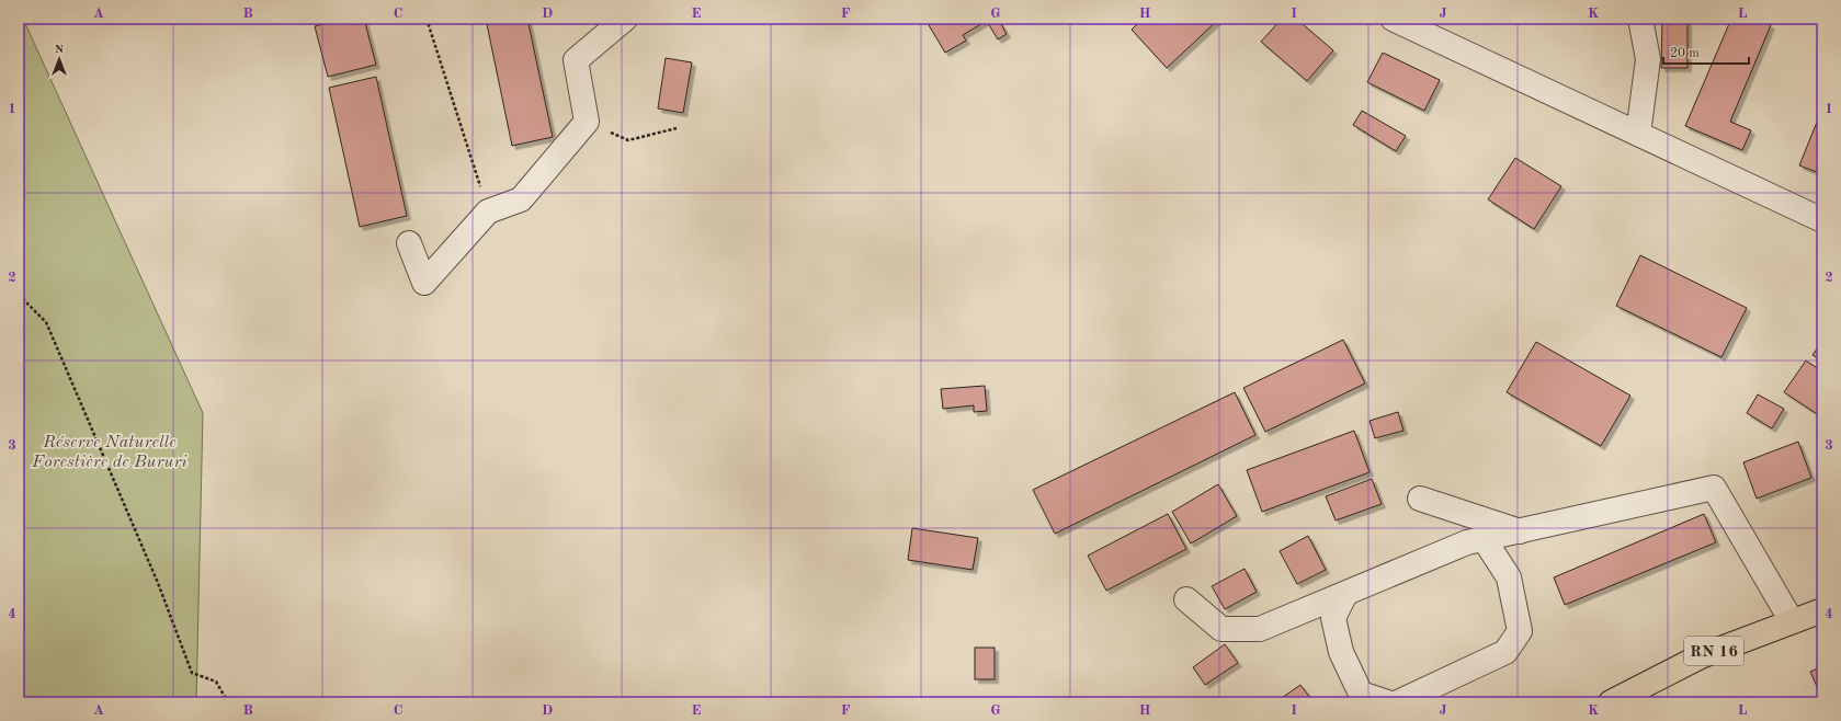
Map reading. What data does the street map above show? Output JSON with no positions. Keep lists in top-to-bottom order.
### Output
{
  "streets": {
    "main road": ["RN 16"]
  },
  "parks": ["Réserve Naturelle Forestière de Bururi"],
  "scale_bar": "20 m",
  "north": "top",
  "grid": {
    "columns": [
      "A",
      "B",
      "C",
      "D",
      "E",
      "F",
      "G",
      "H",
      "I",
      "J",
      "K",
      "L"
    ],
    "rows": [
      "1",
      "2",
      "3",
      "4"
    ]
  }
}
